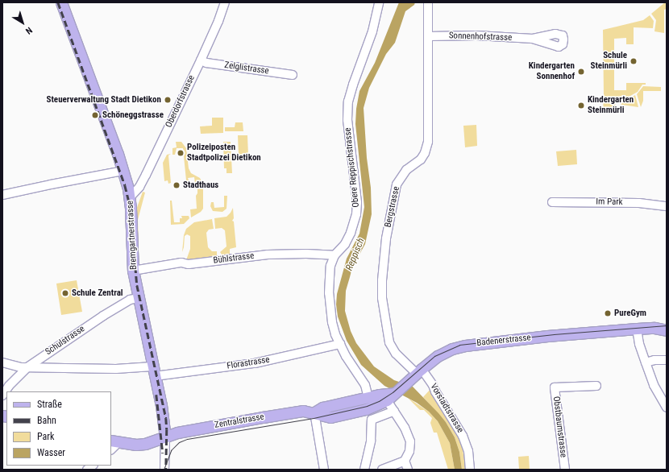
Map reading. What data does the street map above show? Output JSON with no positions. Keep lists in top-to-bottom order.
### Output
{
  "streets": {
    "main road": ["Bremgartnerstrasse", "Badenerstrasse", "Zentralstrasse"],
    "street": [
      "Sonnenhofstrasse",
      "Zelglistrasse",
      "Oberdorfstrasse",
      "Obere Reppischstrasse",
      "Im Park",
      "Bergstrasse",
      "Bühlstrasse",
      "Schulstrasse",
      "Florastrasse",
      "Vorstadtstrasse",
      "Obstbaumstrasse"
    ]
  },
  "crossings": [
    ["Sonnenhofstrasse", "Bergstrasse"],
    ["Zelglistrasse", "Oberdorfstrasse"],
    ["Oberdorfstrasse", "Bremgartnerstrasse"],
    ["Obere Reppischstrasse", "Bühlstrasse"],
    ["Obere Reppischstrasse", "Florastrasse"],
    ["Obere Reppischstrasse", "Zentralstrasse"],
    ["Bergstrasse", "Badenerstrasse"],
    ["Bergstrasse", "Vorstadtstrasse"],
    ["Bremgartnerstrasse", "Bühlstrasse"],
    ["Bremgartnerstrasse", "Schulstrasse"],
    ["Bremgartnerstrasse", "Florastrasse"],
    ["Bremgartnerstrasse", "Zentralstrasse"],
    ["Schulstrasse", "Florastrasse"],
    ["Badenerstrasse", "Vorstadtstrasse"]
  ],
  "water": ["Reppisch"],
  "places": [
    "Schule Steinmürli",
    "Kindergarten Sonnenhof",
    "Steuerverwaltung Stadt Dietikon",
    "Kindergarten Steinmürli",
    "Schöneggstrasse",
    "Polizeiposten Stadtpolizei Dietikon",
    "Stadthaus",
    "Schule Zentral",
    "PureGym"
  ],
  "legend": [
    "Straße",
    "Bahn",
    "Park",
    "Wasser"
  ],
  "north": "bottom right"
}
